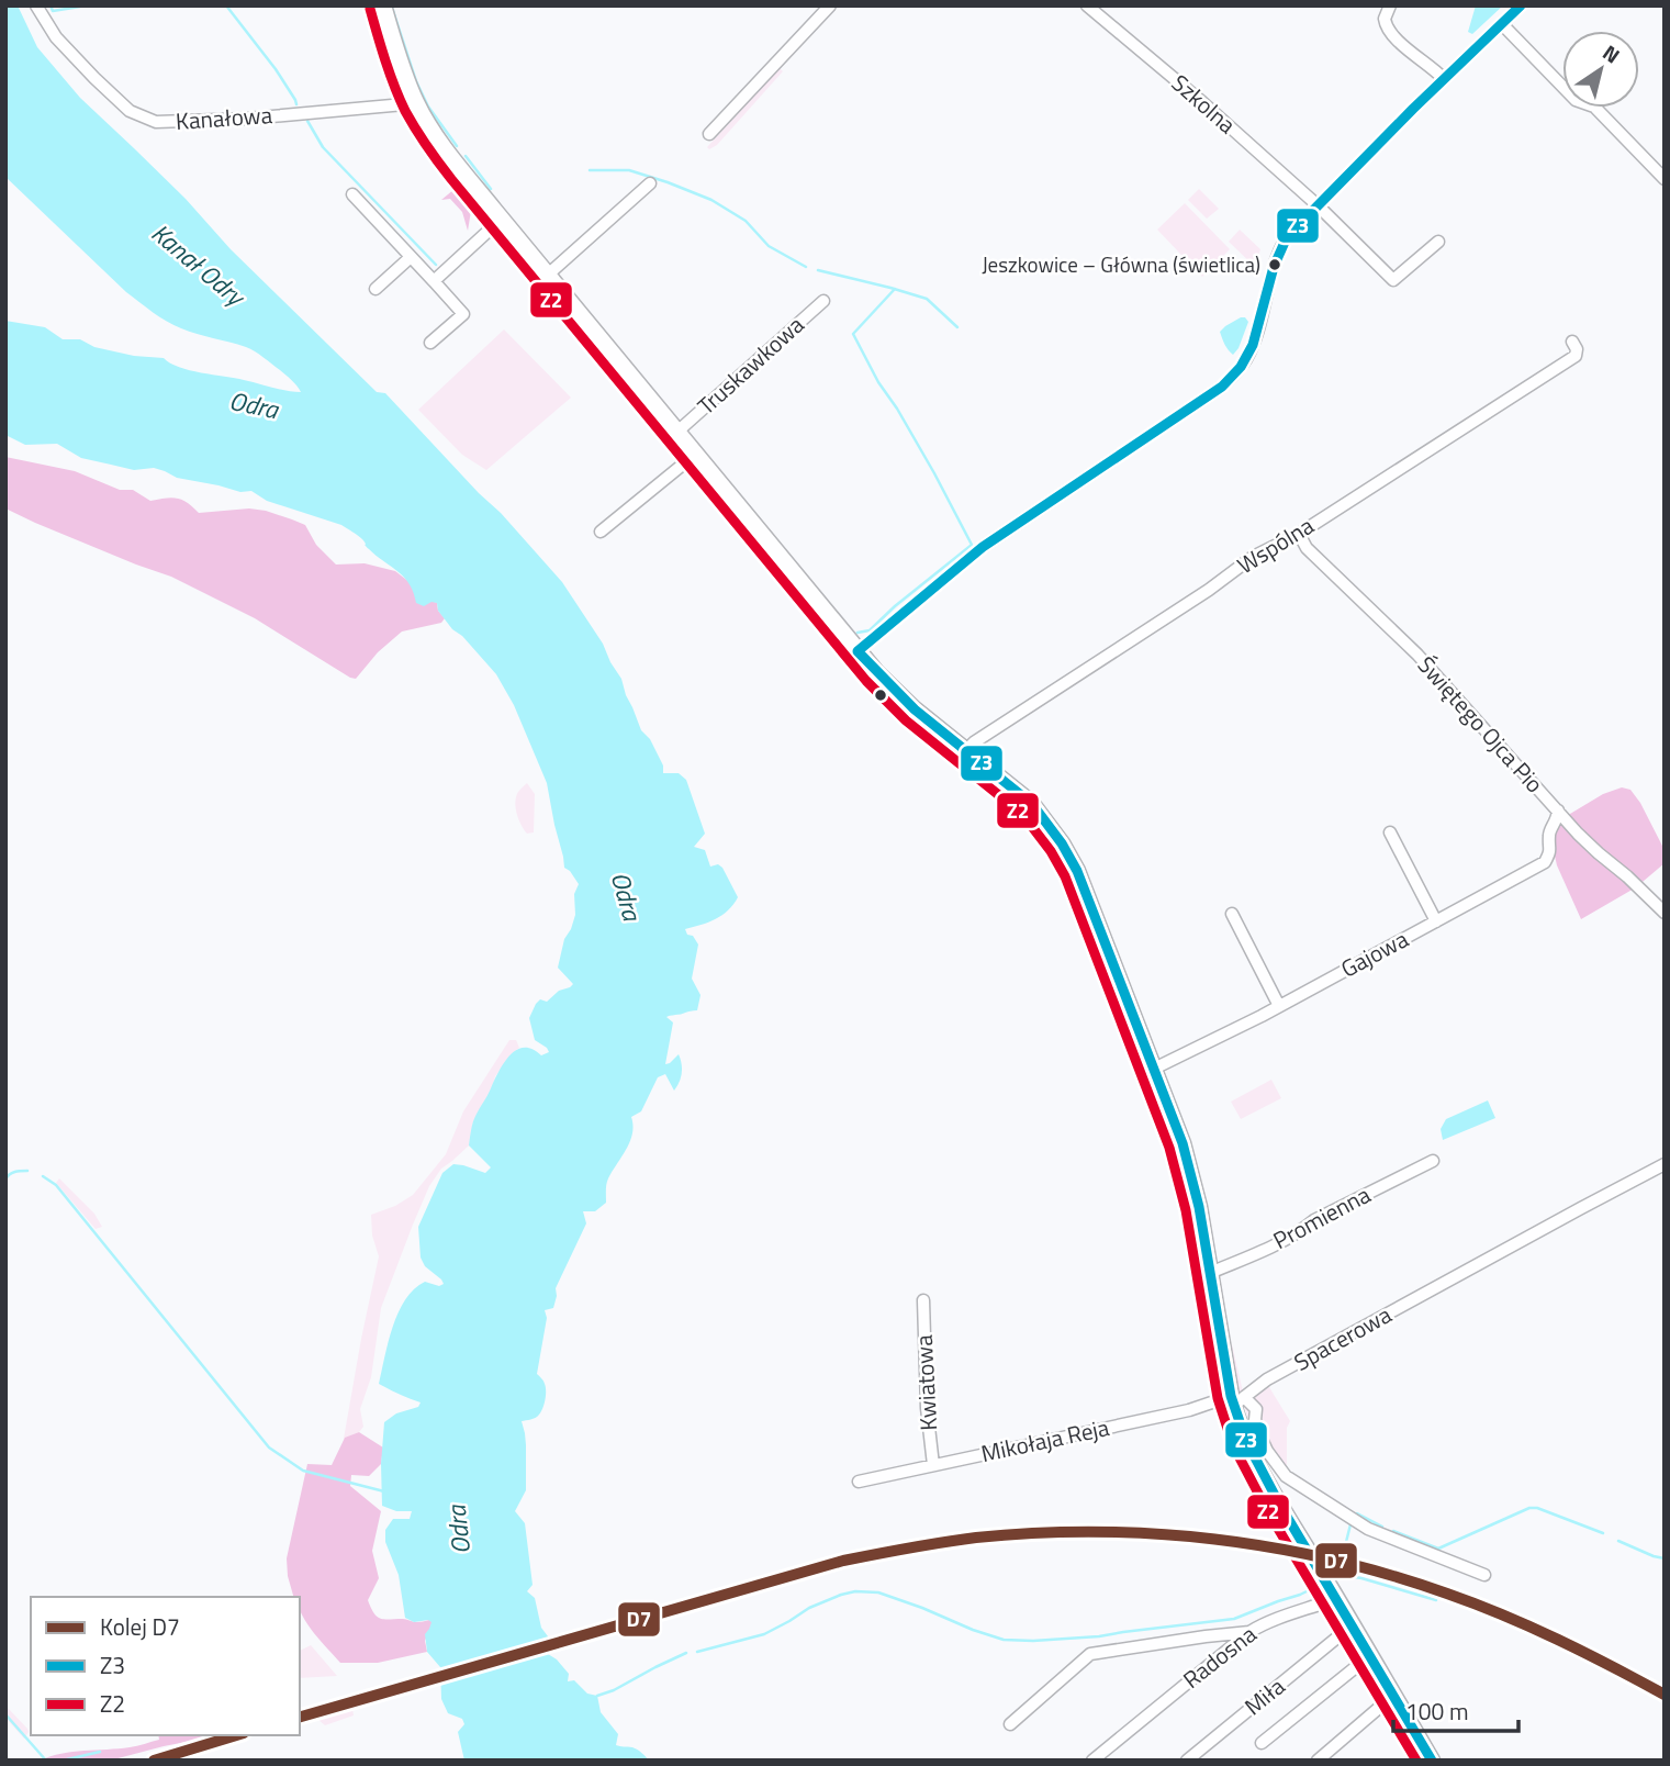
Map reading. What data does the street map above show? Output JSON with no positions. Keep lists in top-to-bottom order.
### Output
{
  "streets": {
    "street": [
      "Szkolna",
      "Kanałowa",
      "Truskawkowa",
      "Wspólna",
      "Świętego Ojca Pio",
      "Gajowa",
      "Promienna",
      "Spacerowa",
      "Kwiatowa",
      "Mikołaja Reja",
      "Radosna",
      "Miła"
    ]
  },
  "crossings": [
    ["Wspólna", "Świętego Ojca Pio"],
    ["Świętego Ojca Pio", "Gajowa"],
    ["Spacerowa", "Mikołaja Reja"],
    ["Kwiatowa", "Mikołaja Reja"],
    ["Radosna", "Miła"]
  ],
  "water": ["Kanał Odry", "Odra"],
  "places": ["Jeszkowice – Główna (świetlica)"],
  "lines": ["transit line Z3", "transit line Z2", "rail line D7"],
  "legend": ["Kolej D7", "Z3", "Z2"],
  "scale_bar": "100 m",
  "north": "top right"
}
